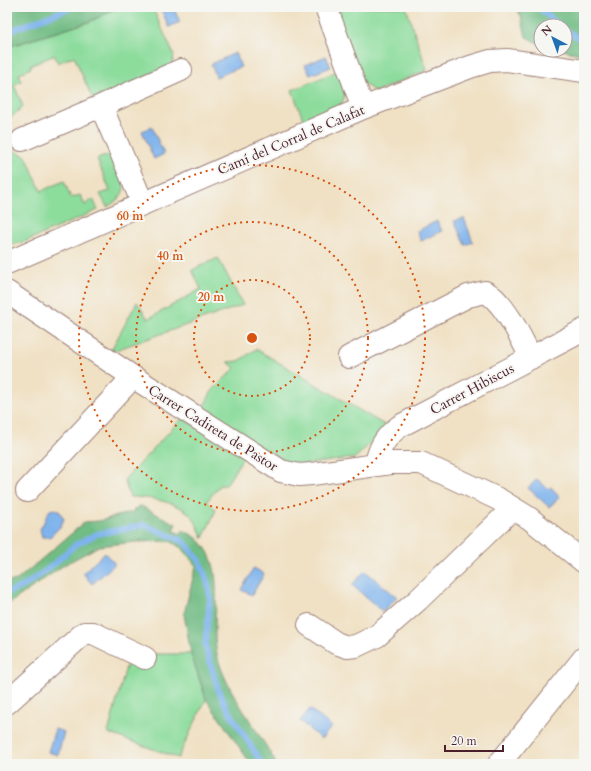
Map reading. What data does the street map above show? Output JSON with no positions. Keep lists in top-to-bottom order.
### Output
{
  "streets": {
    "street": ["Camí del Corral de Calafat", "Carrer Hibiscus", "Carrer Cadireta de Pastor"]
  },
  "crossings": [
    ["Carrer Hibiscus", "Carrer Cadireta de Pastor"]
  ],
  "scale_bar": "20 m",
  "north": "top left",
  "rings": ["60 m", "40 m", "20 m"]
}
